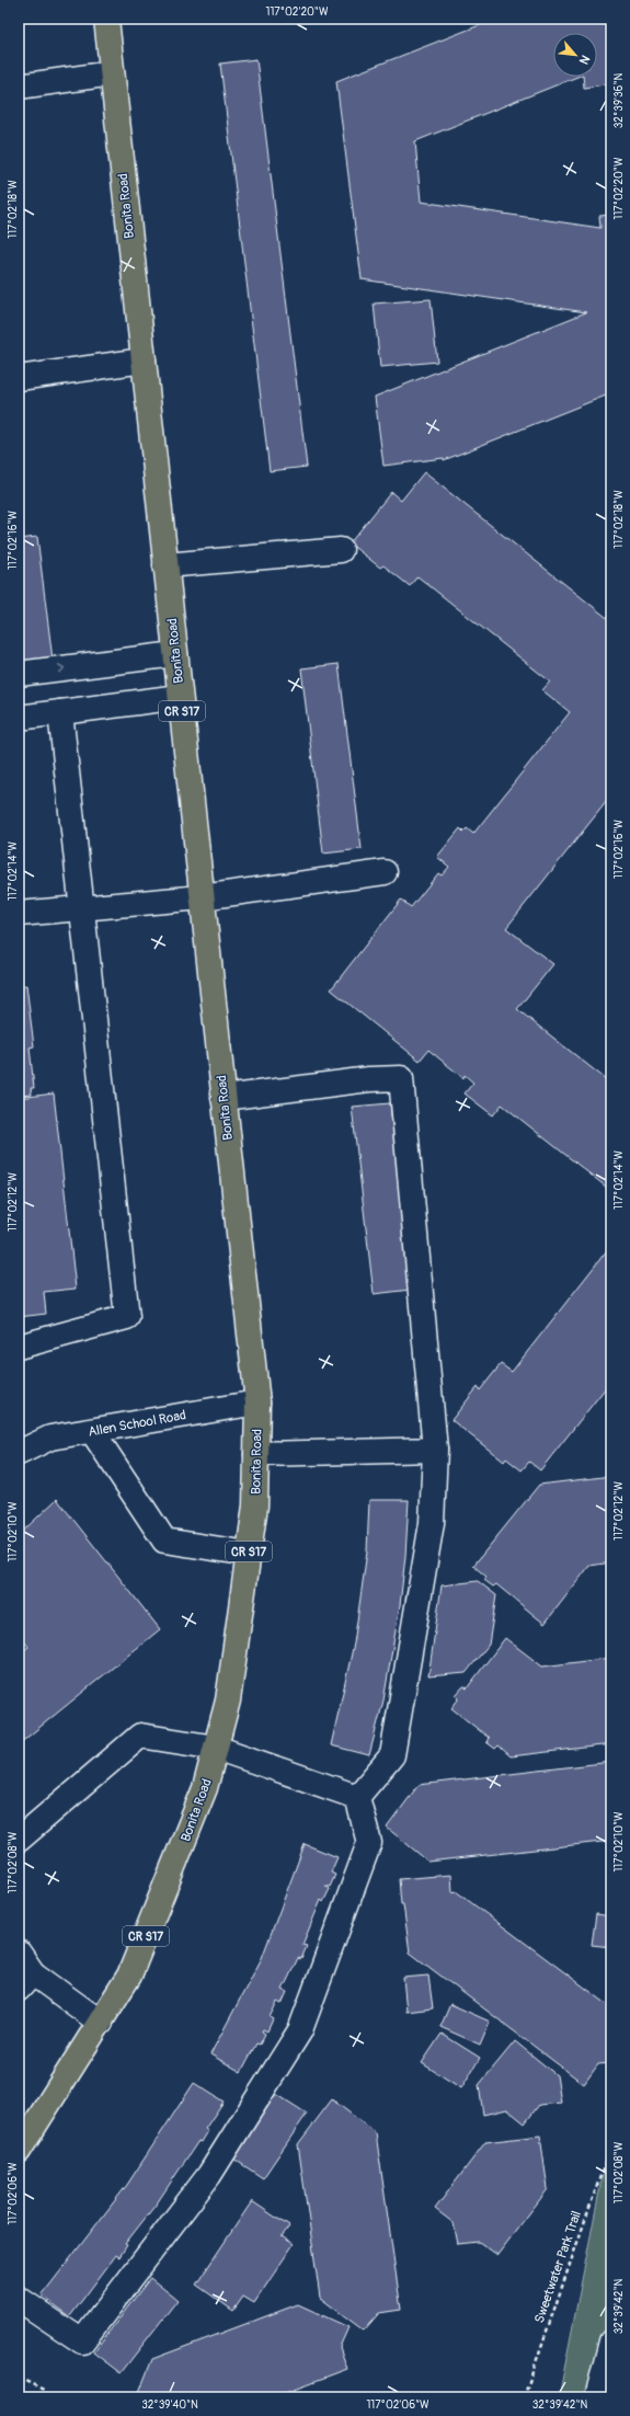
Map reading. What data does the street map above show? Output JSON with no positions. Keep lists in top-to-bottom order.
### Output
{
  "streets": {
    "main road": ["Bonita Road", "CR S17"],
    "street": ["Allen School Road"],
    "path": ["Sweetwater Park Trail"]
  },
  "crossings": [
    ["Bonita Road", "Allen School Road"]
  ],
  "north": "bottom right",
  "coordinates": [
    "117°02'20\"W",
    "32°39'36\"N",
    "117°02'18\"W",
    "117°02'16\"W",
    "117°02'14\"W",
    "117°02'12\"W",
    "117°02'10\"W",
    "117°02'08\"W",
    "117°02'06\"W",
    "32°39'42\"N",
    "32°39'40\"N"
  ]
}
